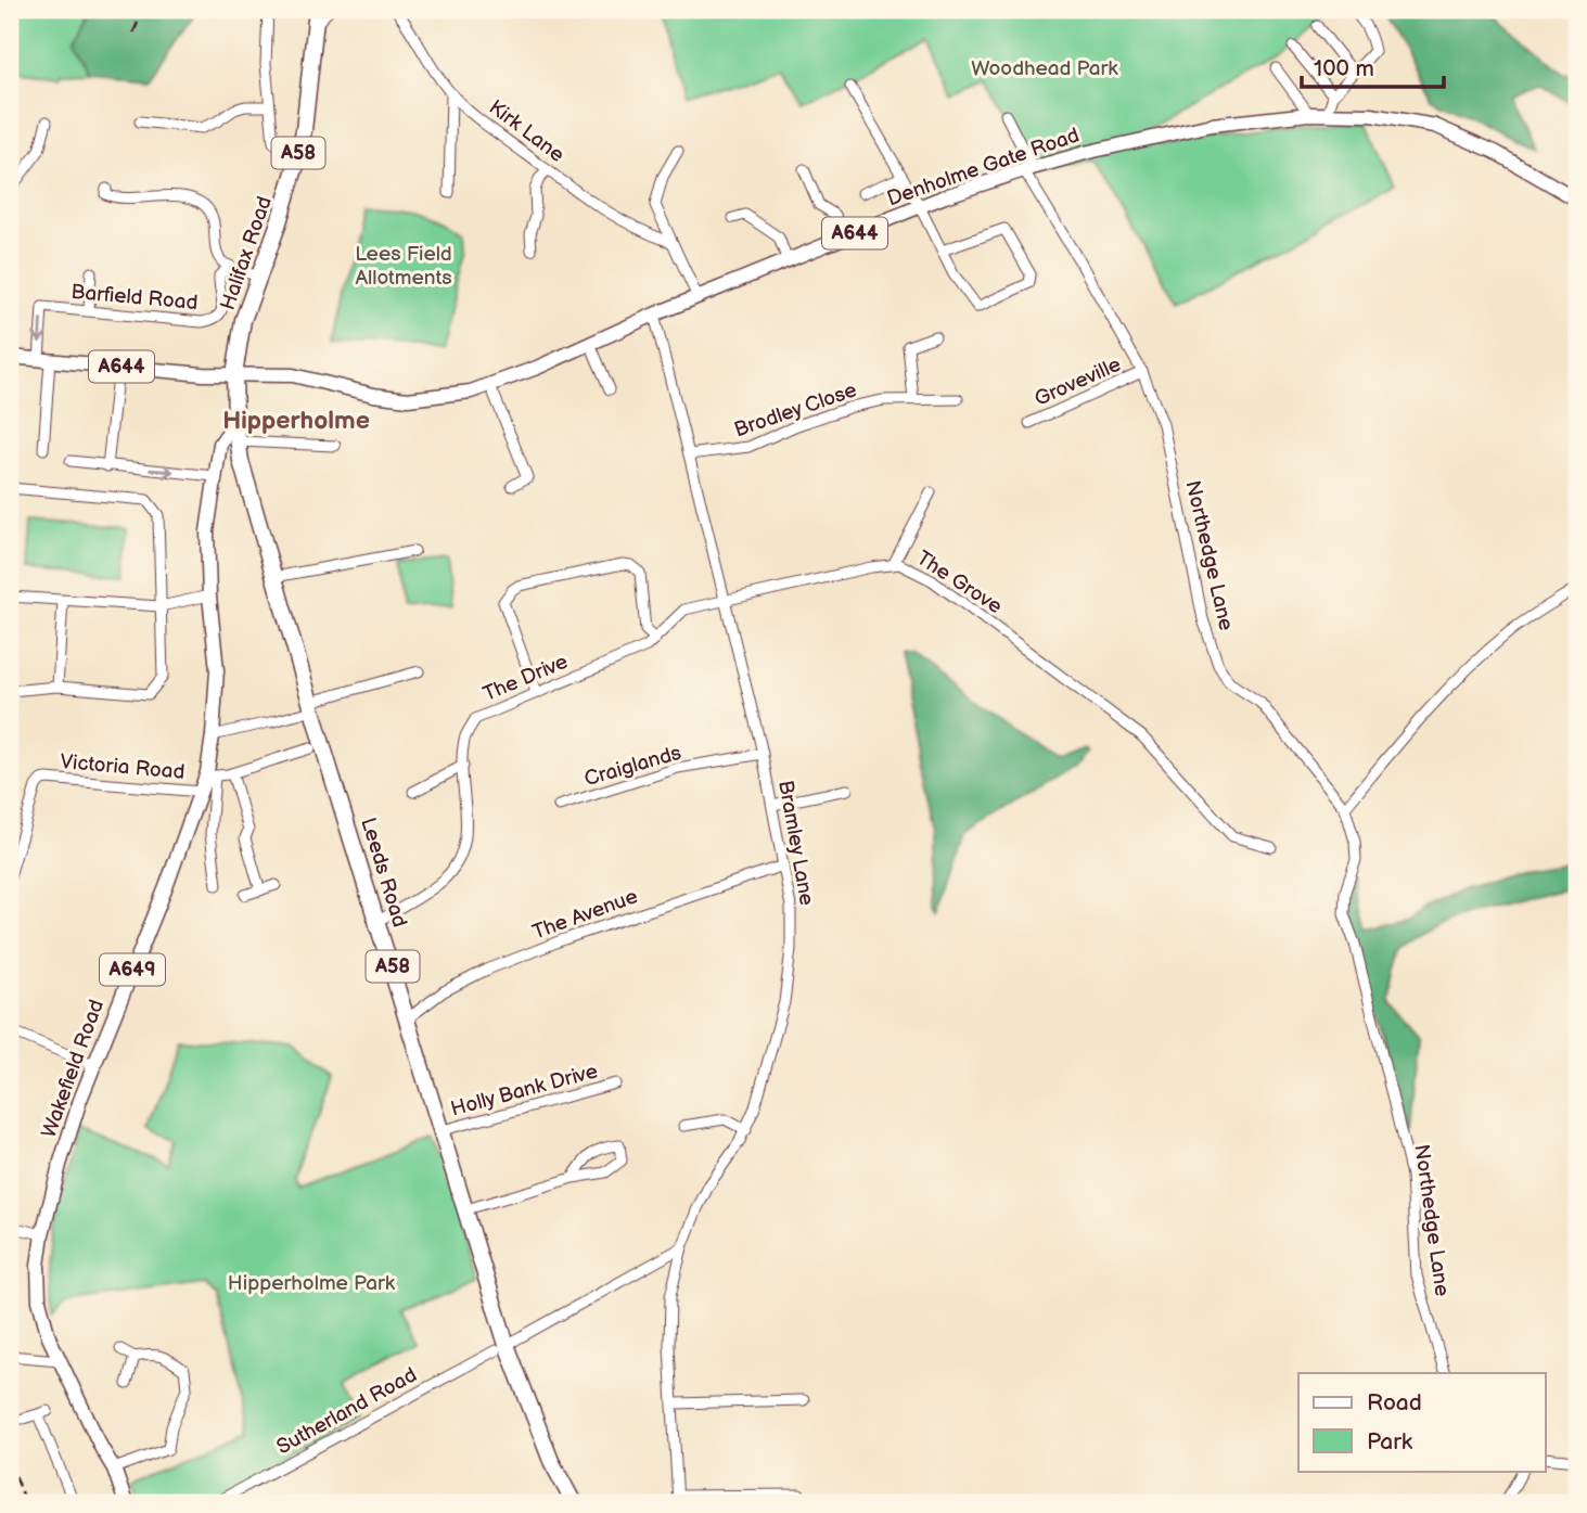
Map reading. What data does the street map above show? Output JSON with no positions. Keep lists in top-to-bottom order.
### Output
{
  "streets": {
    "highway": ["A58", "Halifax Road", "Leeds Road"],
    "main road": [
      "Denholme Gate Road",
      "A644",
      "A649",
      "Wakefield Road"
    ],
    "street": [
      "Kirk Lane",
      "Barfield Road",
      "Groveville",
      "Brodley Close",
      "Northedge Lane",
      "The Grove",
      "The Drive",
      "Craiglands",
      "Victoria Road",
      "Bramley Lane",
      "The Avenue",
      "Holly Bank Drive",
      "Sutherland Road"
    ]
  },
  "crossings": [
    ["Denholme Gate Road", "A644"],
    ["Denholme Gate Road", "Halifax Road"],
    ["Denholme Gate Road", "Northedge Lane"],
    ["Denholme Gate Road", "Bramley Lane"],
    ["Denholme Gate Road", "Leeds Road"],
    ["A644", "Halifax Road"],
    ["A644", "Barfield Road"],
    ["A644", "Leeds Road"],
    ["Halifax Road", "Leeds Road"],
    ["Groveville", "Northedge Lane"],
    ["Brodley Close", "Bramley Lane"],
    ["The Grove", "The Drive"],
    ["The Grove", "Bramley Lane"],
    ["The Drive", "Bramley Lane"],
    ["The Drive", "Leeds Road"],
    ["Craiglands", "Bramley Lane"],
    ["Victoria Road", "Wakefield Road"],
    ["Bramley Lane", "The Avenue"],
    ["Bramley Lane", "Sutherland Road"],
    ["Leeds Road", "The Avenue"],
    ["Leeds Road", "Wakefield Road"],
    ["Leeds Road", "Holly Bank Drive"],
    ["Leeds Road", "Sutherland Road"]
  ],
  "districts": ["Hipperholme"],
  "parks": ["Woodhead Park", "Lees Field Allotments", "Hipperholme Park"],
  "legend": ["Road", "Park"],
  "scale_bar": "100 m"
}
